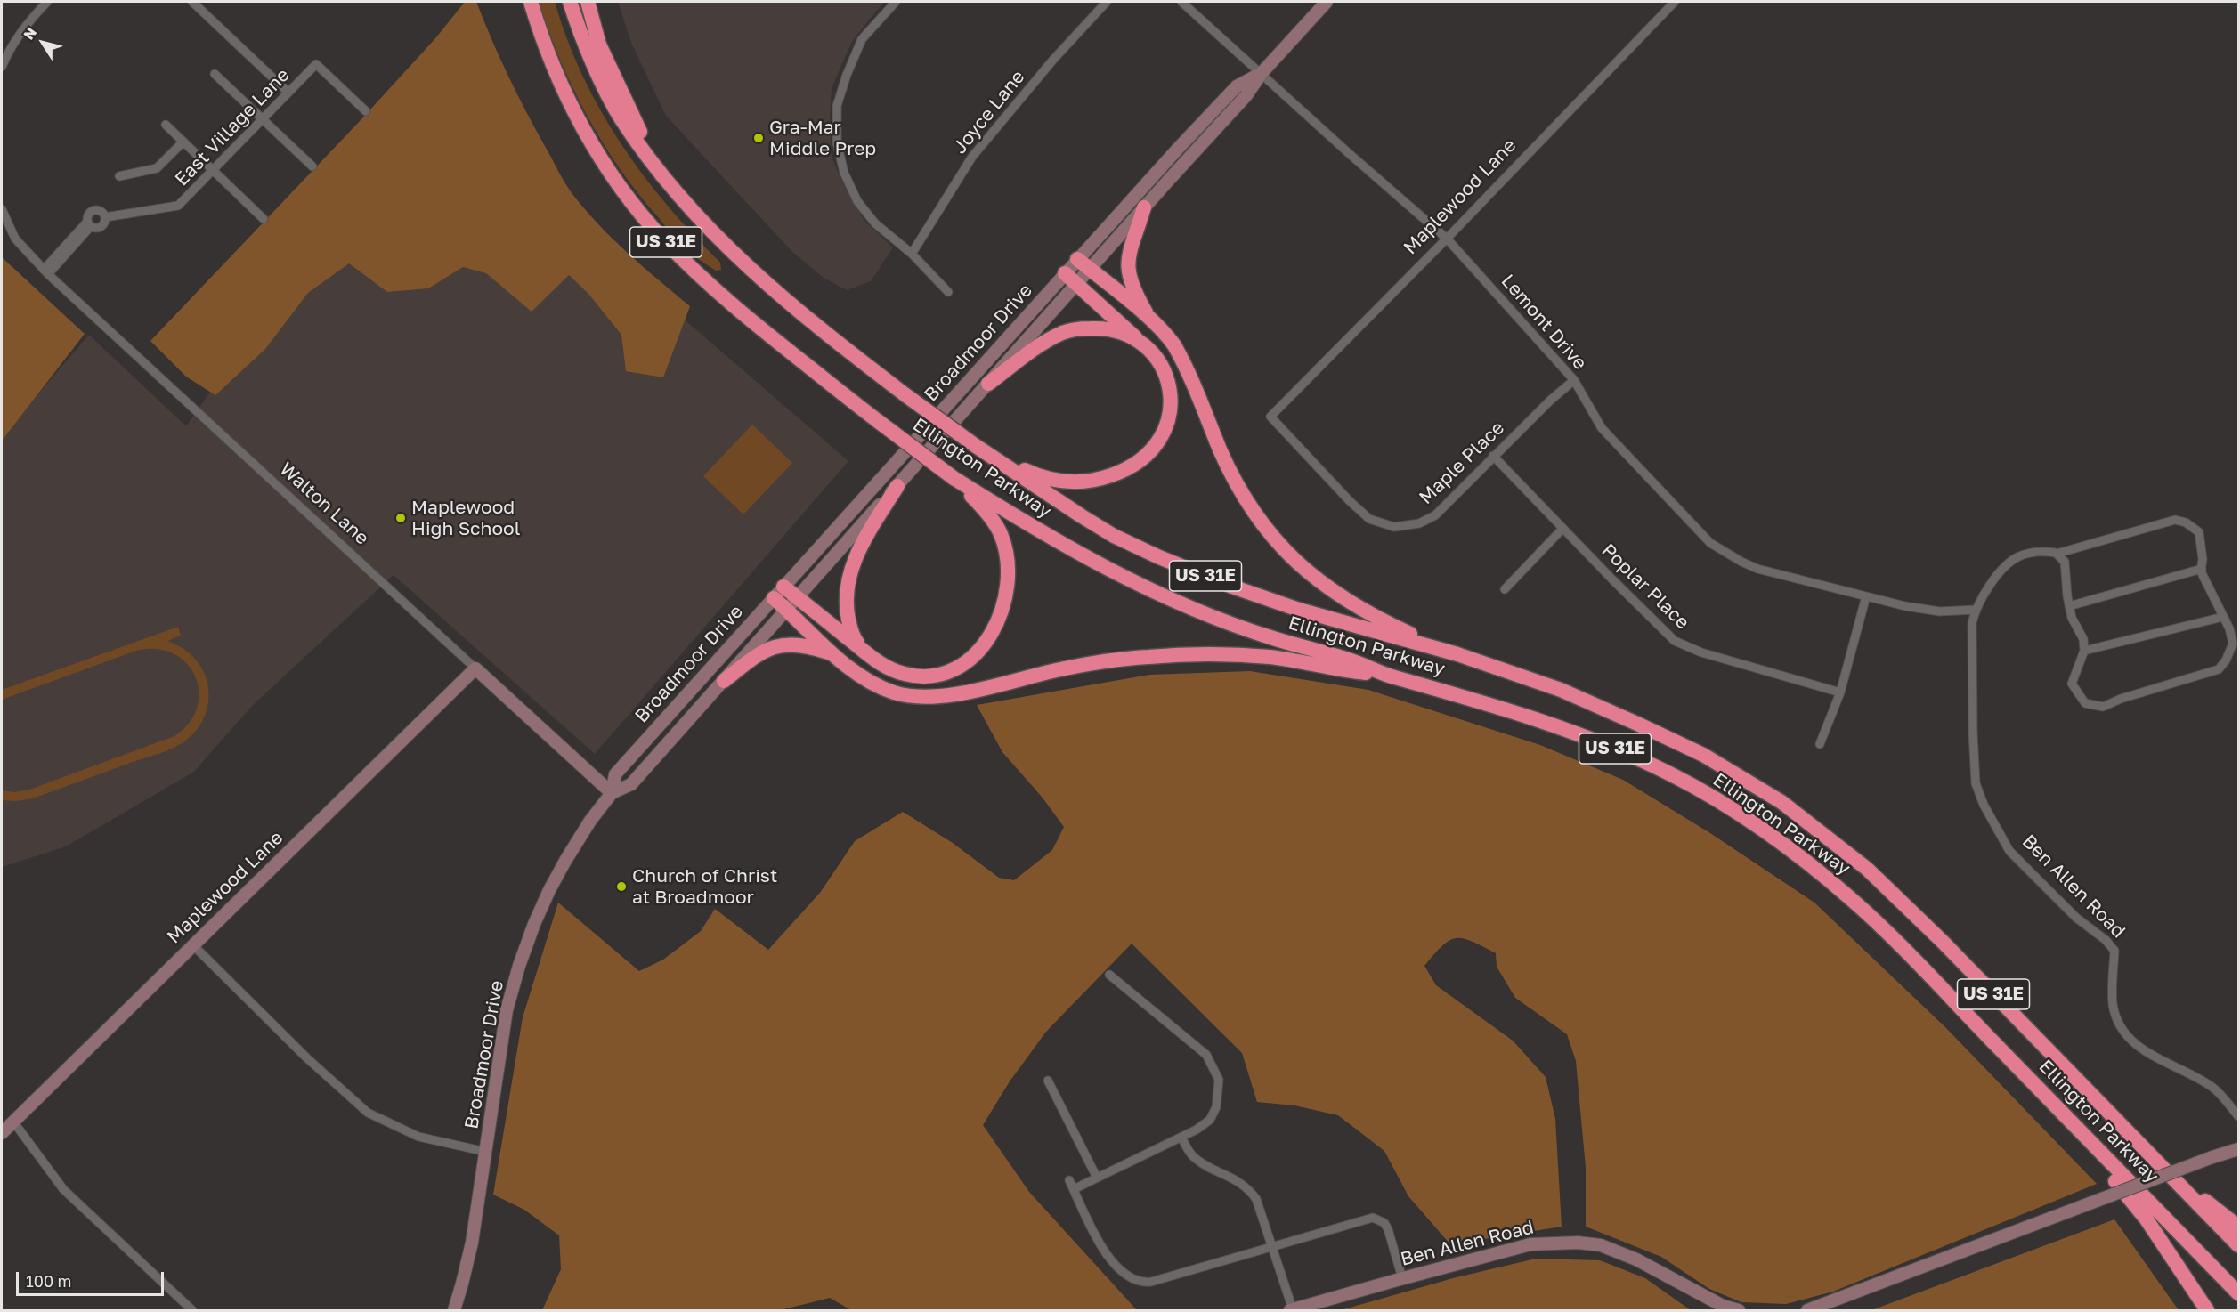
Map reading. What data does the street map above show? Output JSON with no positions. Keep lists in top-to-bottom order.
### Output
{
  "streets": {
    "highway": ["US 31E", "Ellington Parkway"],
    "main road": [
      "Maplewood Lane",
      "Broadmoor Drive",
      "Walton Lane",
      "Ben Allen Road"
    ],
    "street": [
      "Joyce Lane",
      "East Village Lane",
      "Lemont Drive",
      "Maple Place",
      "Poplar Place"
    ]
  },
  "crossings": [
    ["East Village Lane", "Walton Lane"],
    ["Maplewood Lane", "Lemont Drive"],
    ["Maplewood Lane", "Maple Place"],
    ["Maplewood Lane", "Walton Lane"],
    ["Lemont Drive", "Broadmoor Drive"],
    ["Lemont Drive", "Maple Place"],
    ["Lemont Drive", "Ben Allen Road"],
    ["Broadmoor Drive", "Walton Lane"],
    ["Maple Place", "Poplar Place"]
  ],
  "places": ["Gra-Mar Middle Prep", "Maplewood High School", "Church of Christ at Broadmoor"],
  "scale_bar": "100 m",
  "north": "top left"
}
